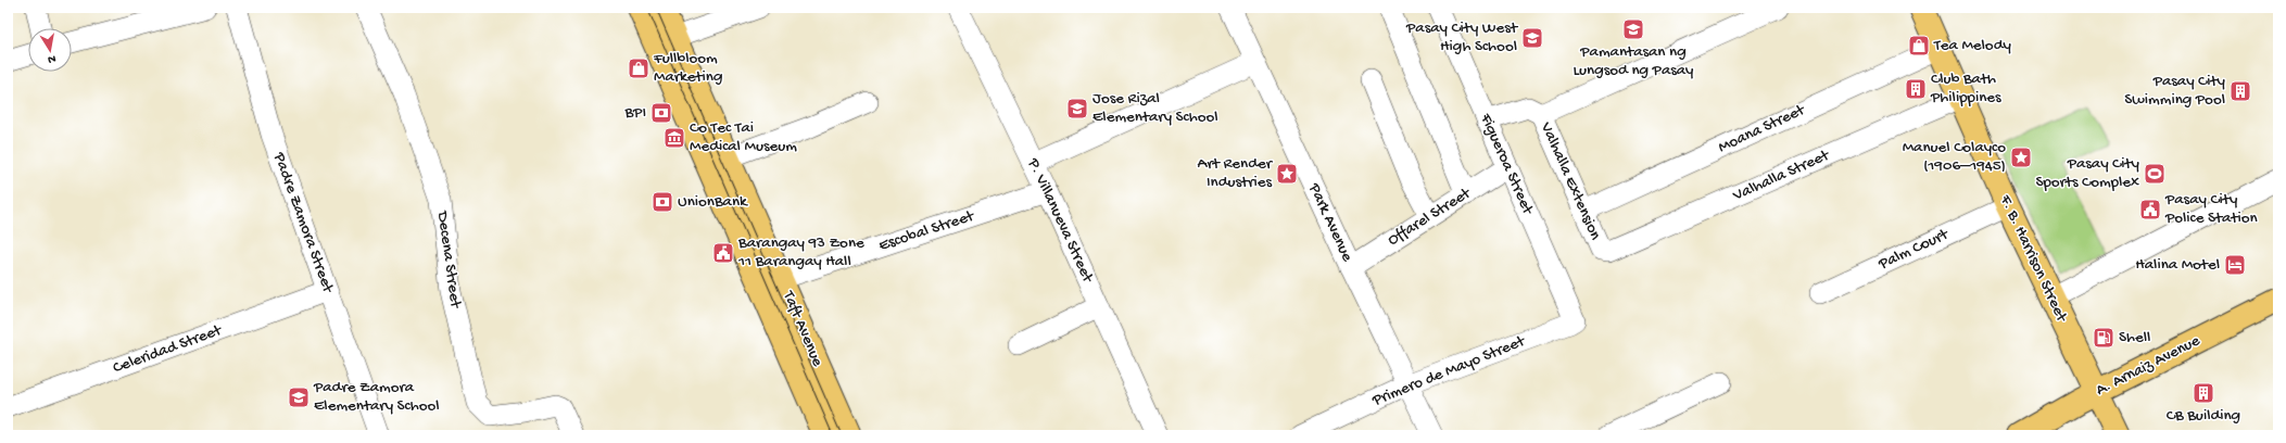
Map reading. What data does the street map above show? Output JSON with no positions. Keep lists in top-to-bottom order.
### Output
{
  "streets": {
    "main road": ["F. B. Harrison Street", "Taft Avenue", "A. Arnaiz Avenue"],
    "street": [
      "Moana Street",
      "Figueroa Street",
      "Valhalla Street",
      "Valhalla Extension",
      "Offarel Street",
      "P. Villanueva Street",
      "Padre Zamora Street",
      "Park Avenue",
      "Escobal Street",
      "Palm Court",
      "Decena Street",
      "Celeridad Street",
      "Primero de Mayo Street"
    ]
  },
  "crossings": [
    ["Moana Street", "Valhalla Extension"],
    ["Moana Street", "F. B. Harrison Street"],
    ["Figueroa Street", "Offarel Street"],
    ["Figueroa Street", "Primero de Mayo Street"],
    ["Valhalla Street", "Valhalla Extension"],
    ["Valhalla Street", "F. B. Harrison Street"],
    ["Offarel Street", "Park Avenue"],
    ["P. Villanueva Street", "Escobal Street"],
    ["Padre Zamora Street", "Celeridad Street"],
    ["Park Avenue", "Primero de Mayo Street"],
    ["Escobal Street", "Taft Avenue"],
    ["Palm Court", "F. B. Harrison Street"],
    ["F. B. Harrison Street", "A. Arnaiz Avenue"]
  ],
  "places": {
    "school or university": [
      "Pamantasan ng Lungsod ng Pasay",
      "Pasay City West High School",
      "Jose Rizal Elementary School",
      "Padre Zamora Elementary School"
    ],
    "shop": ["Tea Melody", "Fullbloom Marketing"],
    "building": ["Club Bath Philippines", "Pasay City Swimming Pool", "CB Building"],
    "bank": ["BPI", "UnionBank"],
    "museum": ["Co Tec Tai Medical Museum"],
    "place": ["Manuel Colayco (1906–1945)", "Art Render Industries"],
    "sports": ["Pasay City Sports Complex"],
    "public building": ["Pasay City Police Station", "Barangay 93 Zone 11 Barangay Hall"],
    "hotel": ["Halina Motel"],
    "fuel station": ["Shell"]
  },
  "north": "bottom"
}
